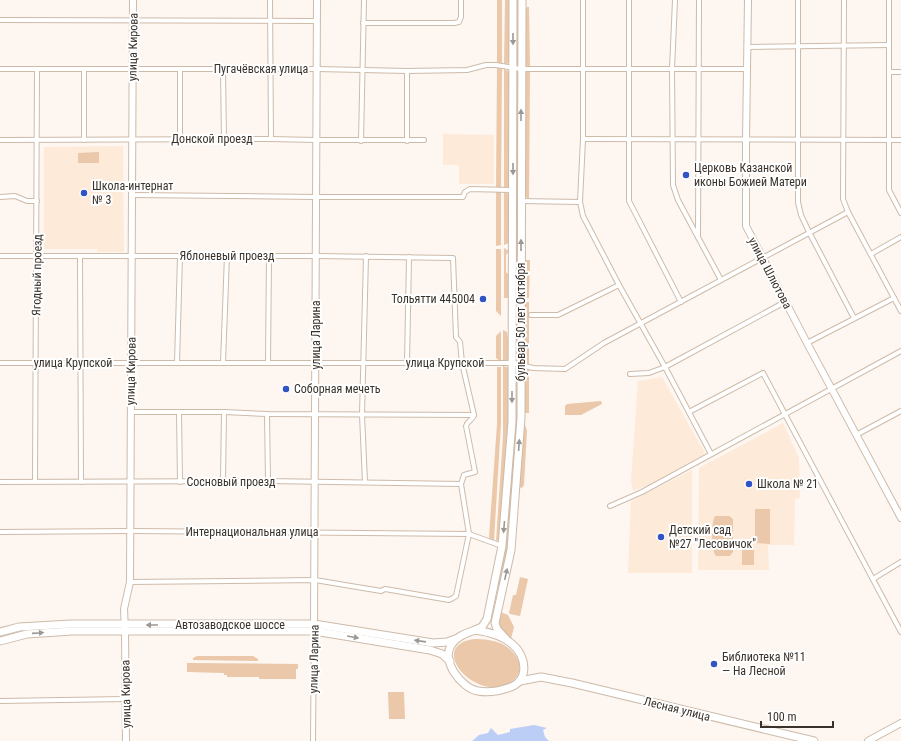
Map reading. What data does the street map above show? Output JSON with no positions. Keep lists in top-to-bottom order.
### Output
{
  "streets": {
    "main road": ["бульвар 50 лет Октября", "Автозаводское шоссе", "Лесная улица"],
    "street": [
      "улица Кирова",
      "Пугачёвская улица",
      "Донской проезд",
      "Яблоневый проезд",
      "улица Шлютова",
      "Ягодный проезд",
      "улица Ларина",
      "улица Крупской",
      "Сосновый проезд",
      "Интернациональная улица"
    ]
  },
  "crossings": [
    ["улица Кирова", "Пугачёвская улица"],
    ["улица Кирова", "Донской проезд"],
    ["улица Кирова", "Яблоневый проезд"],
    ["улица Кирова", "улица Крупской"],
    ["улица Кирова", "Сосновый проезд"],
    ["улица Кирова", "Интернациональная улица"],
    ["улица Кирова", "Автозаводское шоссе"],
    ["Пугачёвская улица", "улица Шлютова"],
    ["Пугачёвская улица", "Ягодный проезд"],
    ["Пугачёвская улица", "бульвар 50 лет Октября"],
    ["Пугачёвская улица", "улица Ларина"],
    ["Донской проезд", "Ягодный проезд"],
    ["Донской проезд", "улица Ларина"],
    ["Яблоневый проезд", "Ягодный проезд"],
    ["Яблоневый проезд", "улица Ларина"],
    ["Яблоневый проезд", "улица Крупской"],
    ["улица Шлютова", "улица Крупской"],
    ["Ягодный проезд", "улица Крупской"],
    ["Ягодный проезд", "Сосновый проезд"],
    ["бульвар 50 лет Октября", "улица Крупской"],
    ["бульвар 50 лет Октября", "Интернациональная улица"],
    ["бульвар 50 лет Октября", "Автозаводское шоссе"],
    ["бульвар 50 лет Октября", "Лесная улица"],
    ["улица Ларина", "улица Крупской"],
    ["улица Ларина", "Сосновый проезд"],
    ["улица Ларина", "Интернациональная улица"],
    ["улица Ларина", "Автозаводское шоссе"],
    ["Автозаводское шоссе", "Лесная улица"]
  ],
  "places": [
    "Церковь Казанской иконы Божией Матери",
    "Школа-интернат № 3",
    "Тольятти 445004",
    "Cоборная мечеть",
    "Школа № 21",
    "Детский сад №27 \"Лесовичок\"",
    "Библиотека №11 — На Лесной"
  ],
  "scale_bar": "100 m"
}
